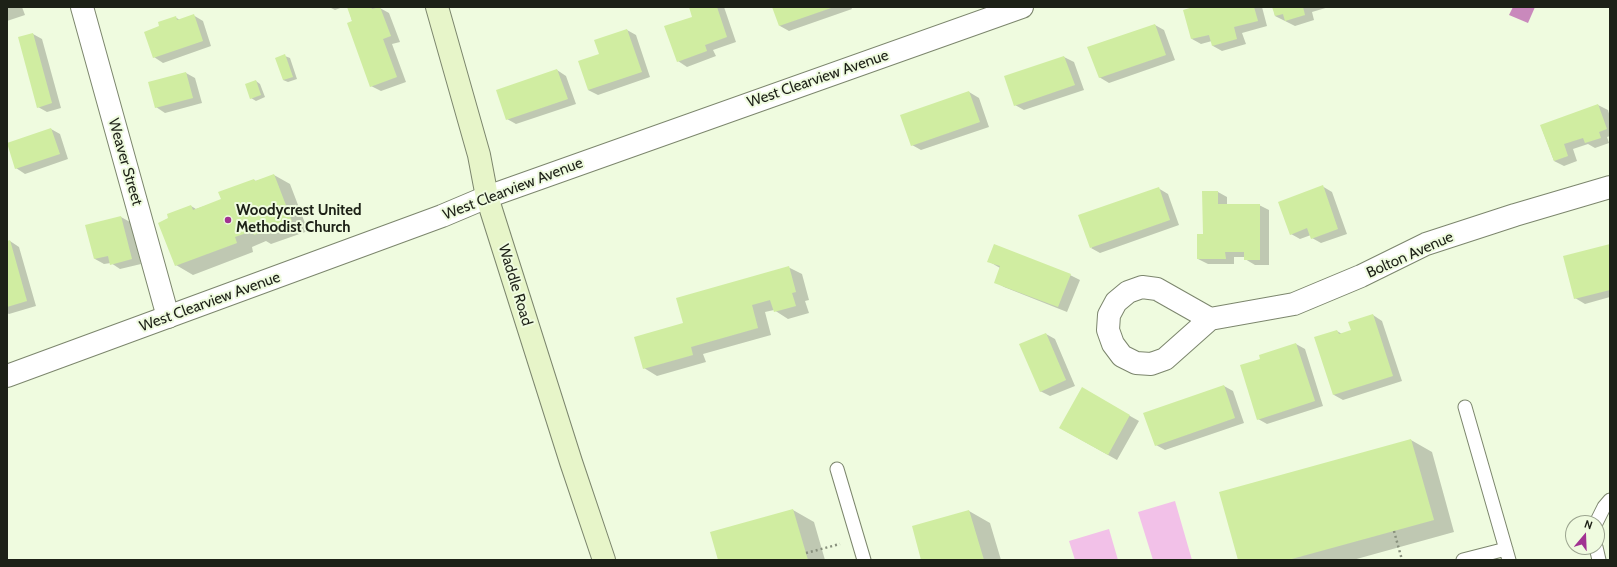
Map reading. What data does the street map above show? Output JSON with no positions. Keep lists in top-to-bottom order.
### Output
{
  "streets": {
    "main road": ["Waddle Road"],
    "street": ["West Clearview Avenue", "Weaver Street", "Bolton Avenue"]
  },
  "crossings": [
    ["West Clearview Avenue", "Weaver Street"],
    ["West Clearview Avenue", "Waddle Road"]
  ],
  "places": ["Woodycrest United Methodist Church"],
  "north": "top"
}
